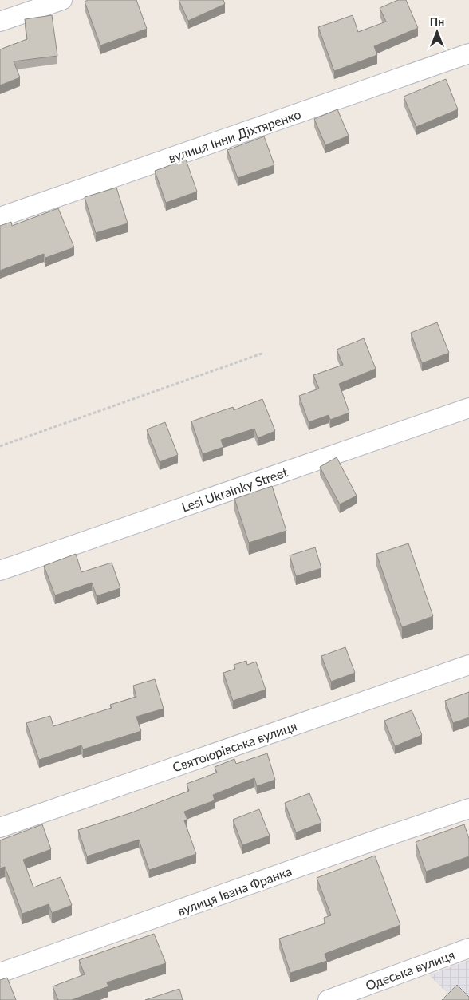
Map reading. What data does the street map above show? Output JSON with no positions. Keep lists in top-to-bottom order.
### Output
{
  "streets": {
    "street": [
      "вулиця Інни Діхтяренко",
      "Lesi Ukrainky Street",
      "Святоюрівська вулиця",
      "вулиця Івана Франка",
      "Одеська вулиця"
    ]
  },
  "north": "top"
}
